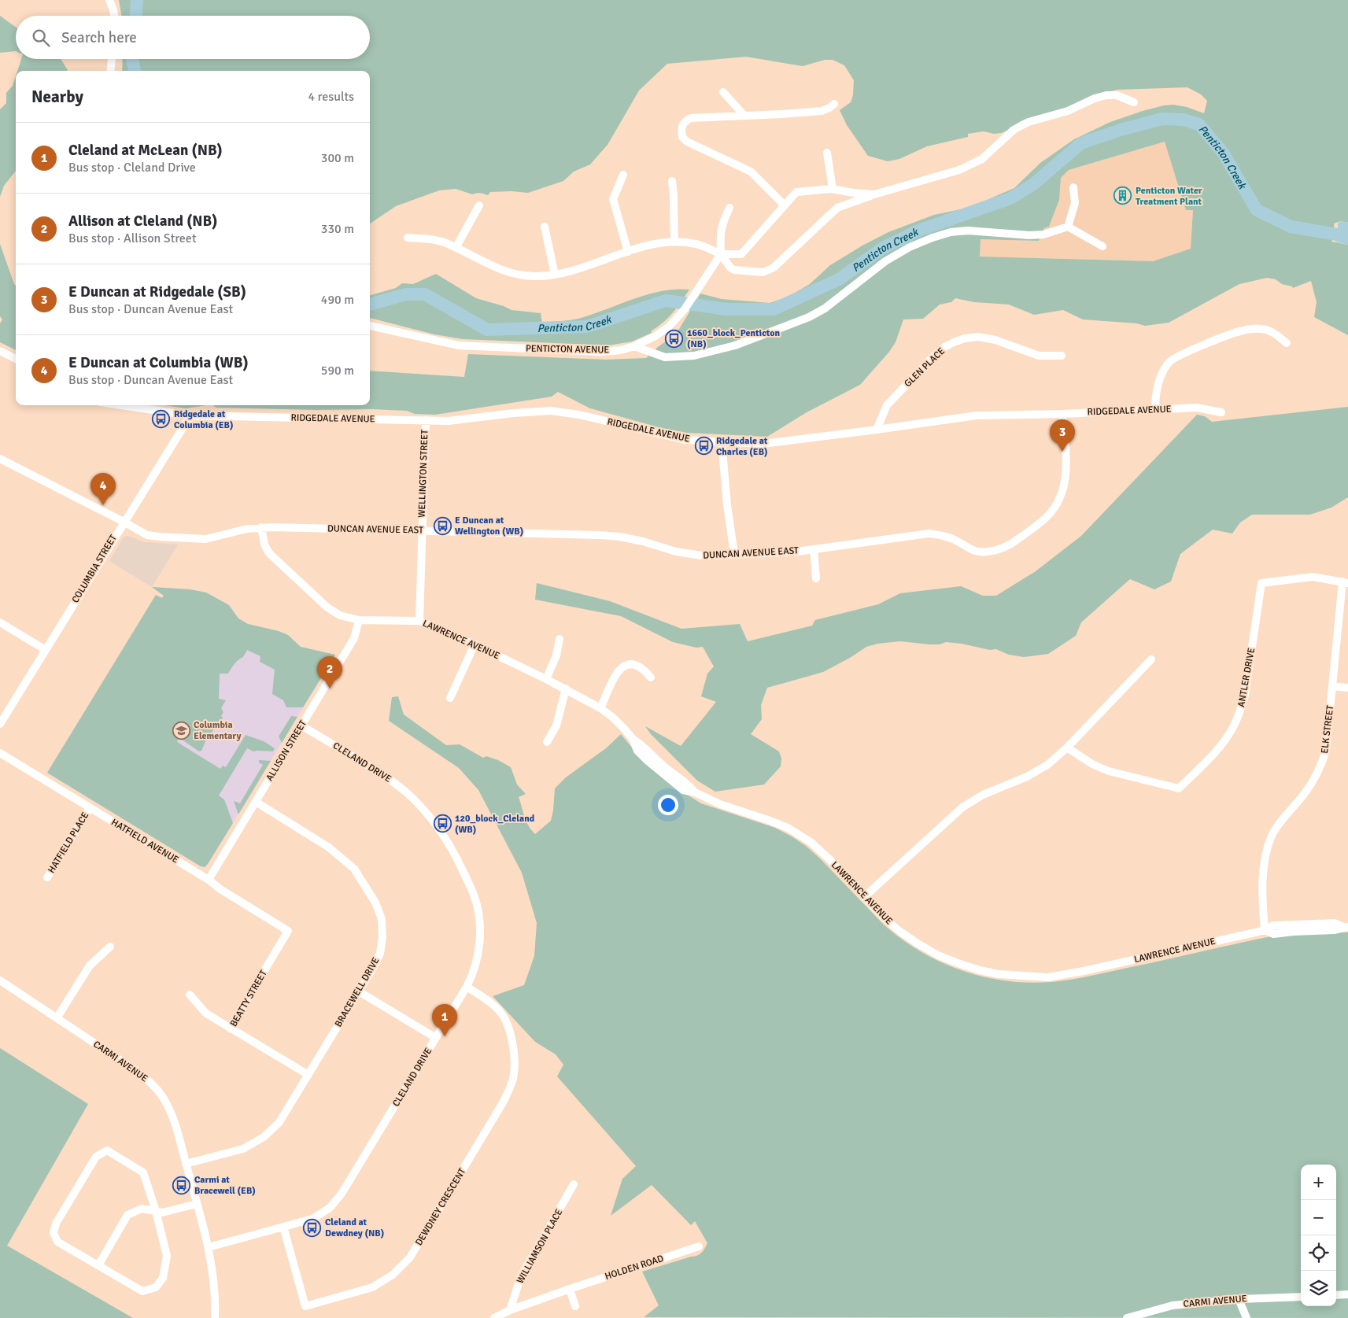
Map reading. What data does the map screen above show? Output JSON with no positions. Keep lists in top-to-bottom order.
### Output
{
  "streets": {
    "street": [
      "PENTICTON AVENUE",
      "GLEN PLACE",
      "RIDGEDALE AVENUE",
      "WELLINGTON STREET",
      "DUNCAN AVENUE EAST",
      "COLUMBIA STREET",
      "LAWRENCE AVENUE",
      "ANTLER DRIVE",
      "ELK STREET",
      "ALLISON STREET",
      "CLELAND DRIVE",
      "HATFIELD AVENUE",
      "HATFIELD PLACE",
      "BRACEWELL DRIVE",
      "BEATTY STREET",
      "CARMI AVENUE",
      "DEWDNEY CRESCENT",
      "WILLIAMSON PLACE",
      "HOLDEN ROAD"
    ]
  },
  "crossings": [
    ["GLEN PLACE", "RIDGEDALE AVENUE"],
    ["RIDGEDALE AVENUE", "WELLINGTON STREET"],
    ["RIDGEDALE AVENUE", "DUNCAN AVENUE EAST"],
    ["RIDGEDALE AVENUE", "COLUMBIA STREET"],
    ["WELLINGTON STREET", "DUNCAN AVENUE EAST"],
    ["WELLINGTON STREET", "LAWRENCE AVENUE"],
    ["DUNCAN AVENUE EAST", "COLUMBIA STREET"],
    ["DUNCAN AVENUE EAST", "LAWRENCE AVENUE"],
    ["LAWRENCE AVENUE", "ELK STREET"],
    ["LAWRENCE AVENUE", "ALLISON STREET"],
    ["ANTLER DRIVE", "ELK STREET"],
    ["ALLISON STREET", "CLELAND DRIVE"],
    ["ALLISON STREET", "HATFIELD AVENUE"],
    ["ALLISON STREET", "BRACEWELL DRIVE"],
    ["CLELAND DRIVE", "CARMI AVENUE"],
    ["CLELAND DRIVE", "DEWDNEY CRESCENT"],
    ["HATFIELD AVENUE", "HATFIELD PLACE"],
    ["HATFIELD AVENUE", "BEATTY STREET"],
    ["BRACEWELL DRIVE", "BEATTY STREET"],
    ["BRACEWELL DRIVE", "CARMI AVENUE"],
    ["WILLIAMSON PLACE", "HOLDEN ROAD"]
  ],
  "water": ["Penticton Creek"],
  "places": {
    "building": ["Penticton Water Treatment Plant"],
    "bus stop": [
      "1660_block_Penticton (NB)",
      "Ridgedale at Columbia (EB)",
      "Ridgedale at Charles (EB)",
      "E Duncan at Wellington (WB)",
      "120_block_Cleland (WB)",
      "Carmi at Bracewell (EB)",
      "Cleland at Dewdney (NB)"
    ],
    "school or university": ["Columbia Elementary"]
  },
  "page": {
    "search": "Search here",
    "heading": ["Nearby", "4 results"],
    "list": [
      {
        "mark": "1",
        "name": "Cleland at McLean (NB)",
        "note": "Bus stop · Cleland Drive",
        "value": "300 m"
      },
      {
        "mark": "2",
        "name": "Allison at Cleland (NB)",
        "note": "Bus stop · Allison Street",
        "value": "330 m"
      },
      {
        "mark": "3",
        "name": "E Duncan at Ridgedale (SB)",
        "note": "Bus stop · Duncan Avenue East",
        "value": "490 m"
      },
      {
        "mark": "4",
        "name": "E Duncan at Columbia (WB)",
        "note": "Bus stop · Duncan Avenue East",
        "value": "590 m"
      }
    ],
    "pins": [
      "3",
      "4",
      "2",
      "1"
    ],
    "map_buttons": ["+", "−"]
  }
}
